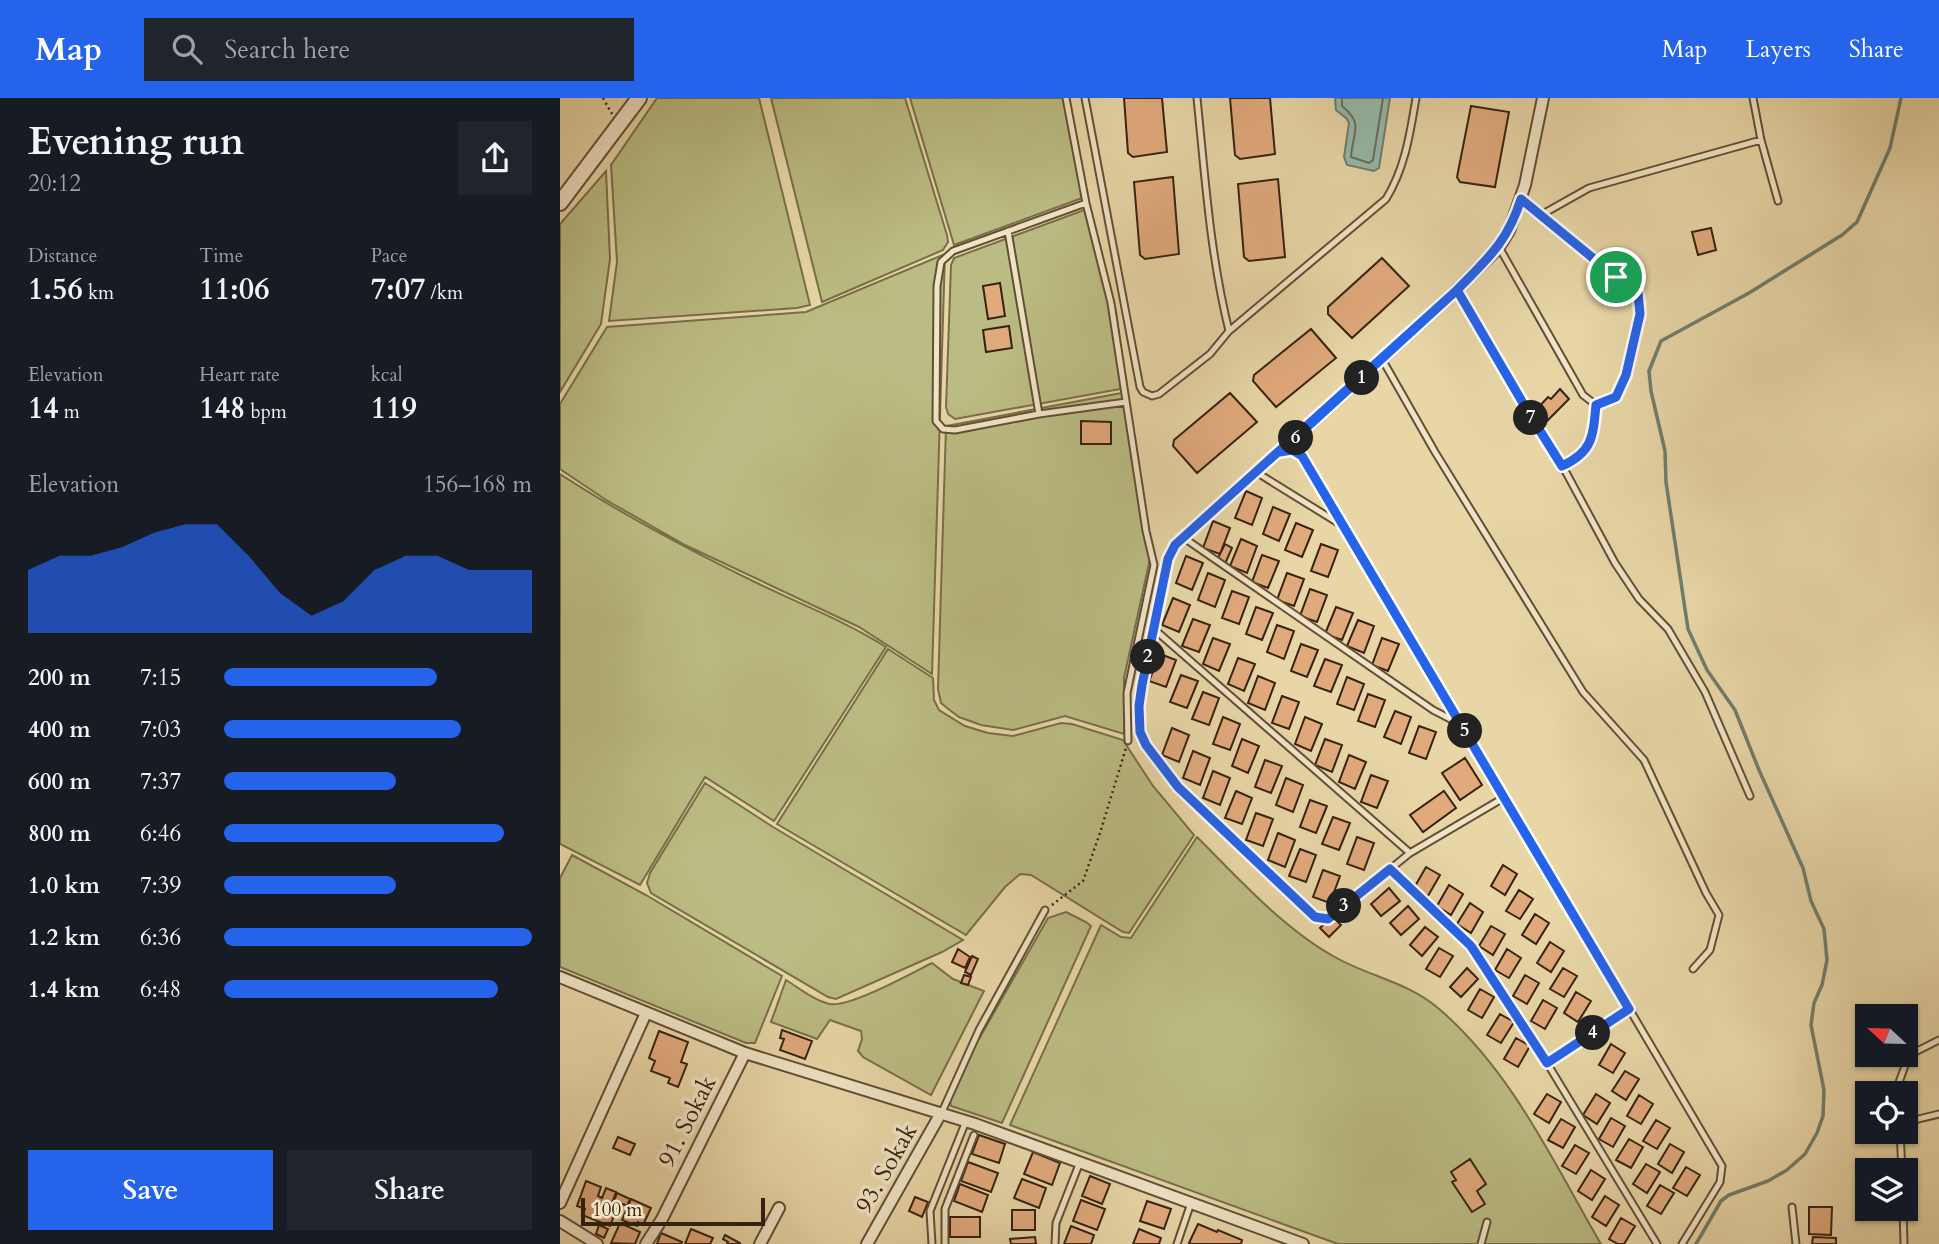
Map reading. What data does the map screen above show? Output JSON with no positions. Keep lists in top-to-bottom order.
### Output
{
  "streets": {
    "street": ["91. Sokak", "93. Sokak"]
  },
  "scale_bar": "100 m",
  "north": "left",
  "page": {
    "header": "Map",
    "search": "Search here",
    "nav": ["Map", "Layers", "Share"],
    "heading": ["Evening run", "20:12"],
    "stats": [
      ["Distance", "1.56 km"],
      ["Time", "11:06"],
      ["Pace", "7:07 /km"],
      ["Elevation", "14 m"],
      ["Heart rate", "148 bpm"],
      ["kcal", "119"]
    ],
    "pins": [
      "1",
      "7",
      "6",
      "2",
      "5",
      "3",
      "4"
    ],
    "chart": ["Elevation", "156–168 m"],
    "list": [
      {
        "name": "200 m",
        "note": "7:15"
      },
      {
        "name": "400 m",
        "note": "7:03"
      },
      {
        "name": "600 m",
        "note": "7:37"
      },
      {
        "name": "800 m",
        "note": "6:46"
      },
      {
        "name": "1.0 km",
        "note": "7:39"
      },
      {
        "name": "1.2 km",
        "note": "6:36"
      },
      {
        "name": "1.4 km",
        "note": "6:48"
      }
    ],
    "buttons": ["Save", "Share"],
    "scale": "100 m"
  }
}
